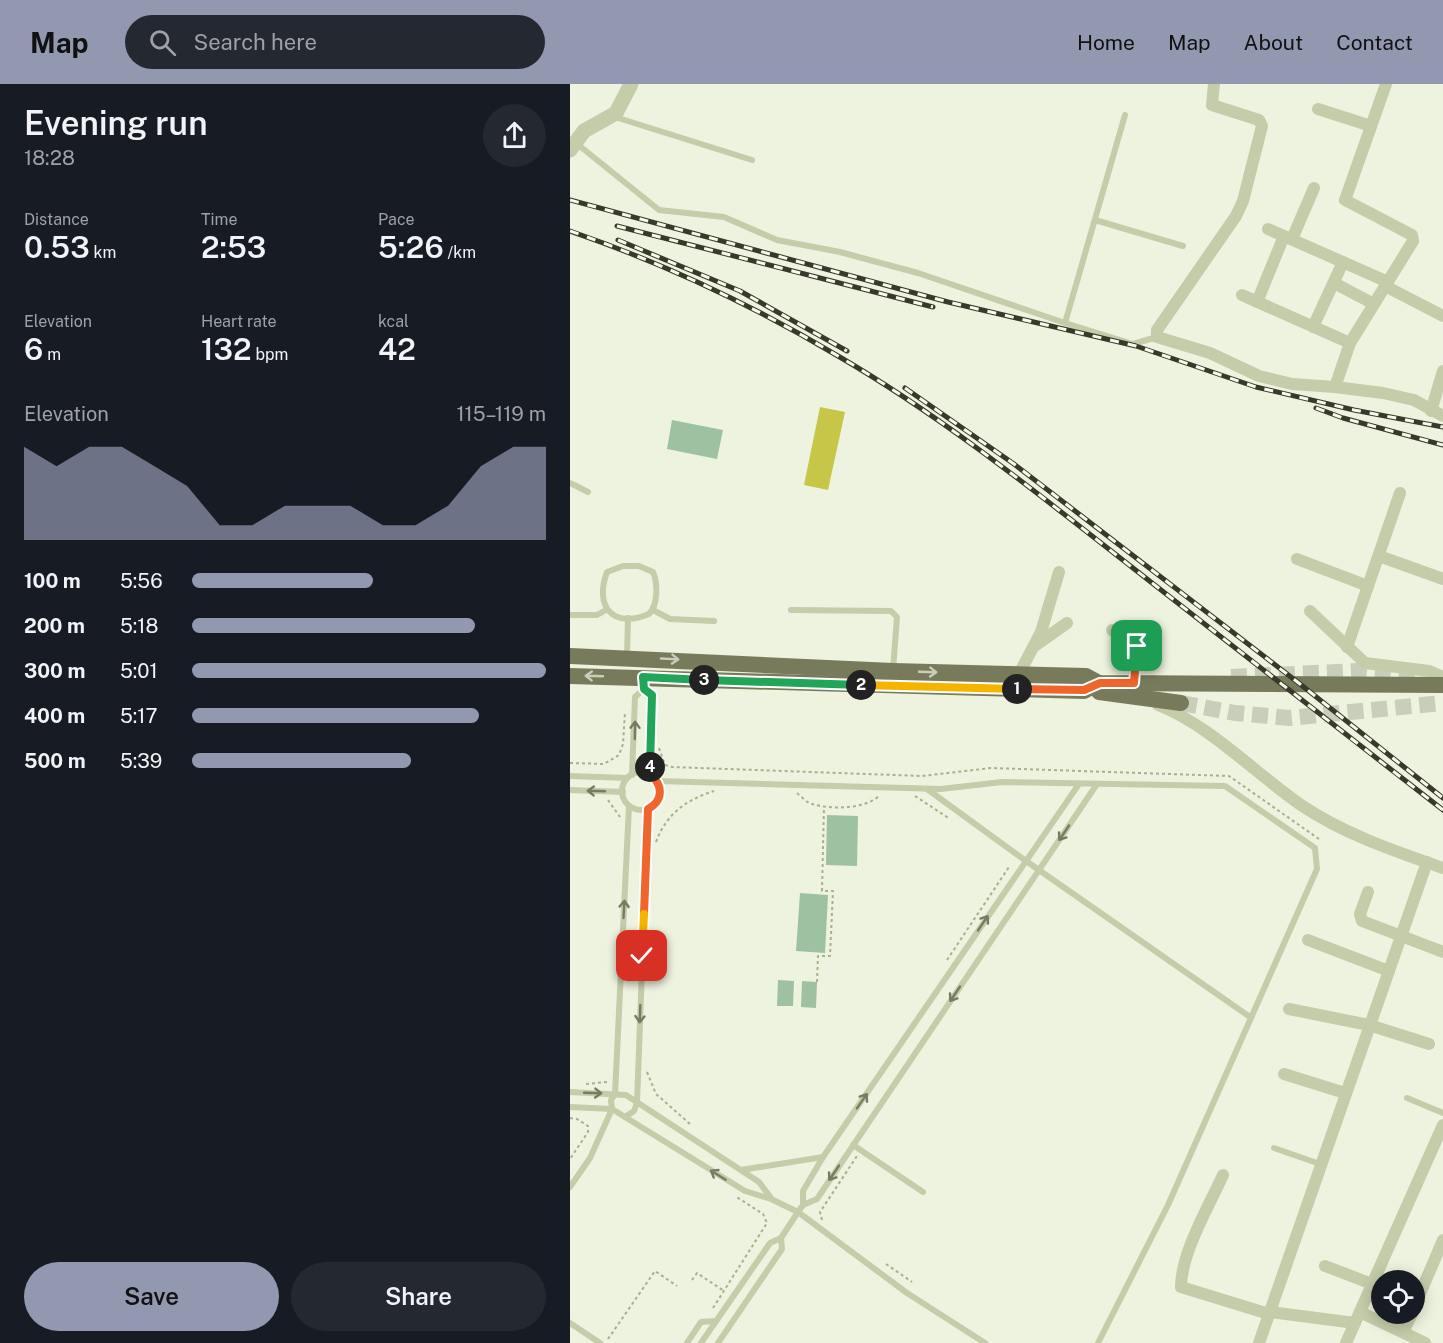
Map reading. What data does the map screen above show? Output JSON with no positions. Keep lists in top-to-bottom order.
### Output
{
  "page": {
    "header": "Map",
    "search": "Search here",
    "nav": [
      "Home",
      "Map",
      "About",
      "Contact"
    ],
    "heading": ["Evening run", "18:28"],
    "stats": [
      ["Distance", "0.53 km"],
      ["Time", "2:53"],
      ["Pace", "5:26 /km"],
      ["Elevation", "6 m"],
      ["Heart rate", "132 bpm"],
      ["kcal", "42"]
    ],
    "chart": ["Elevation", "115–119 m"],
    "list": [
      {
        "name": "100 m",
        "note": "5:56"
      },
      {
        "name": "200 m",
        "note": "5:18"
      },
      {
        "name": "300 m",
        "note": "5:01"
      },
      {
        "name": "400 m",
        "note": "5:17"
      },
      {
        "name": "500 m",
        "note": "5:39"
      }
    ],
    "pins": [
      "3",
      "2",
      "1",
      "4"
    ],
    "buttons": ["Save", "Share"]
  }
}
